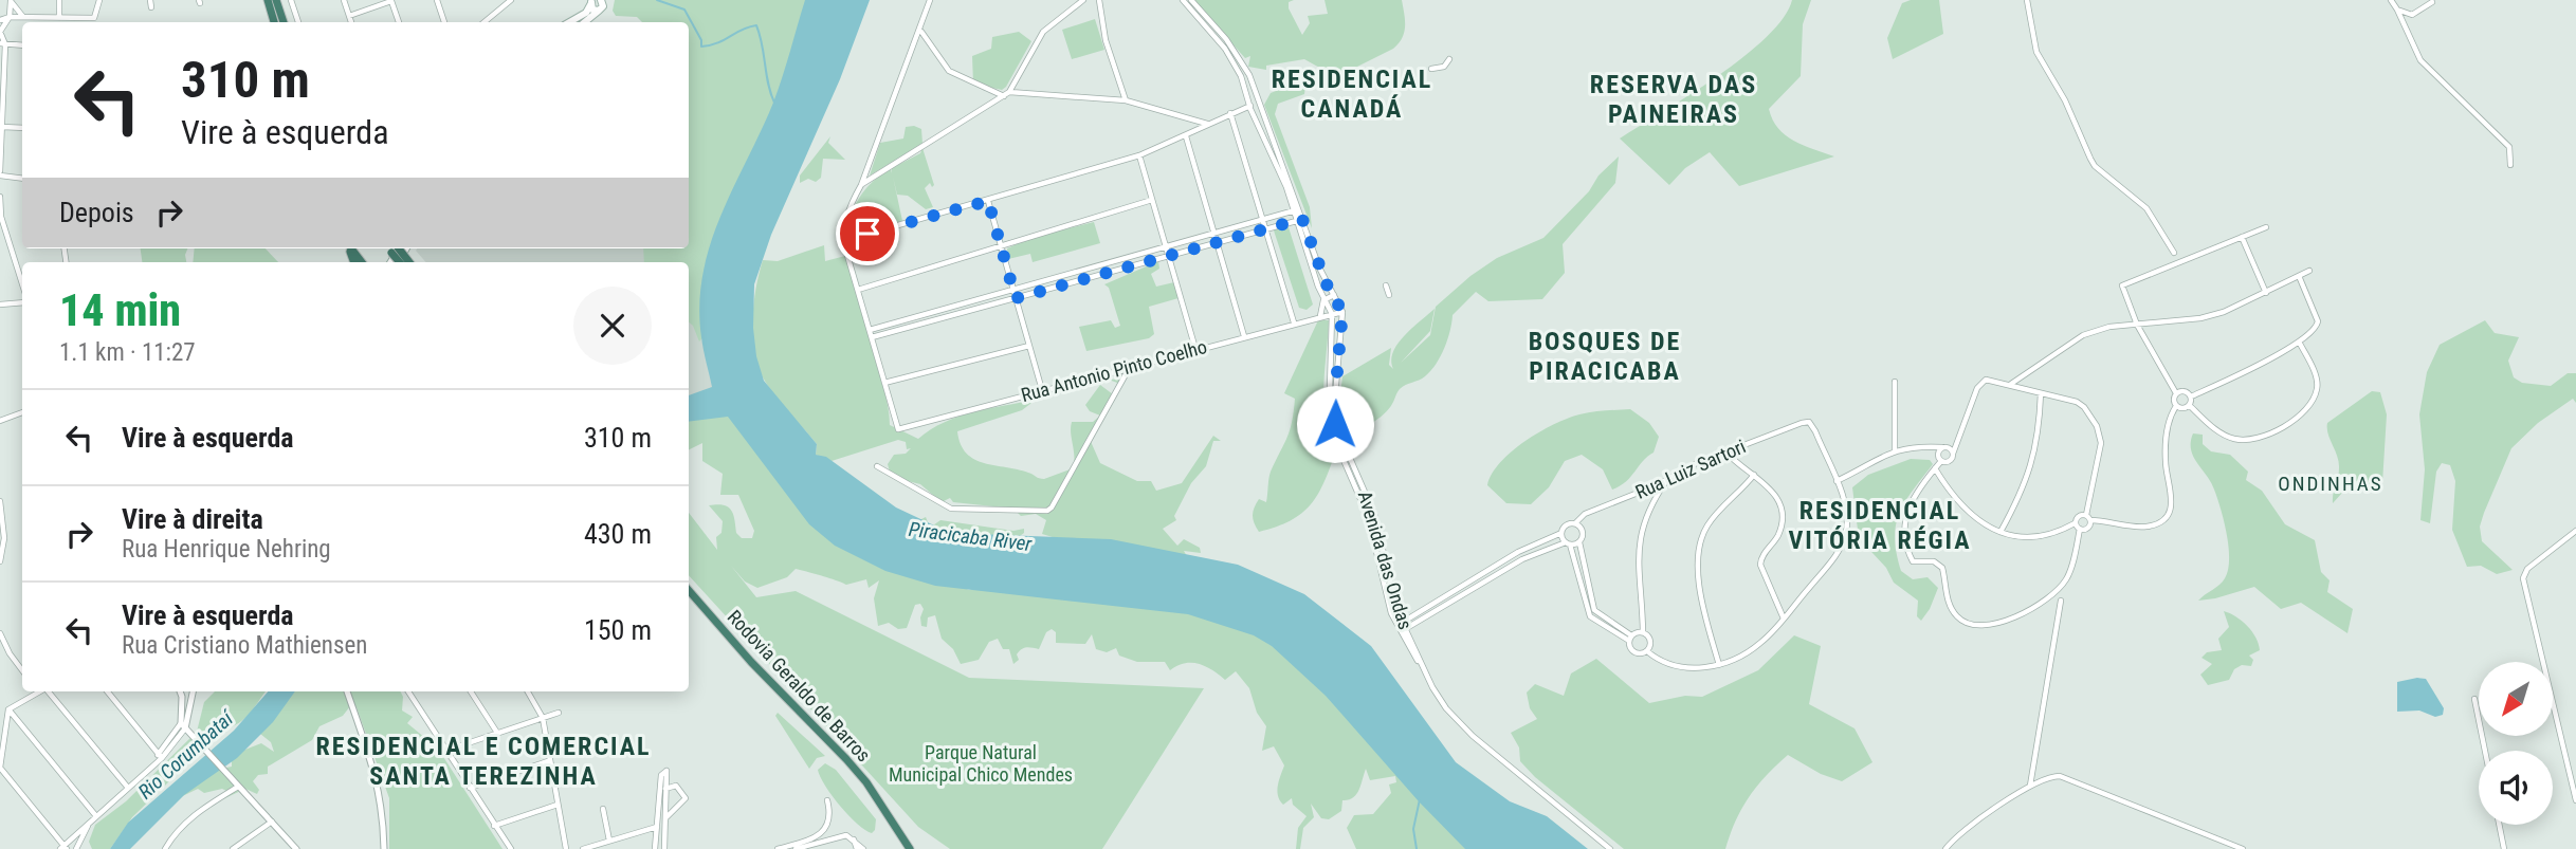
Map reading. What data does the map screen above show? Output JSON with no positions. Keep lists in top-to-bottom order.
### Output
{
  "streets": {
    "highway": ["Rodovia Geraldo de Barros"],
    "street": ["Rua Antonio Pinto Coelho", "Rua Luiz Sartori", "Avenida das Ondas"]
  },
  "crossings": [
    ["Rua Antonio Pinto Coelho", "Avenida das Ondas"]
  ],
  "districts": [
    "RESIDENCIAL CANADÁ",
    "RESERVA DAS PAINEIRAS",
    "BOSQUES DE PIRACICABA",
    "ONDINHAS",
    "RESIDENCIAL VITÓRIA RÉGIA",
    "RESIDENCIAL E COMERCIAL SANTA TEREZINHA"
  ],
  "water": ["Piracicaba River", "Rio Corumbataí"],
  "parks": ["Parque Natural Municipal Chico Mendes"],
  "north": "bottom left",
  "page": {
    "turn": ["310 m", "Vire à esquerda"],
    "then": "Depois",
    "heading": ["14 min", "1.1 km · 11:27"],
    "list": [
      {
        "name": "Vire à esquerda",
        "value": "310 m"
      },
      {
        "name": "Vire à direita",
        "note": "Rua Henrique Nehring",
        "value": "430 m"
      },
      {
        "name": "Vire à esquerda",
        "note": "Rua Cristiano Mathiensen",
        "value": "150 m"
      }
    ]
  }
}
